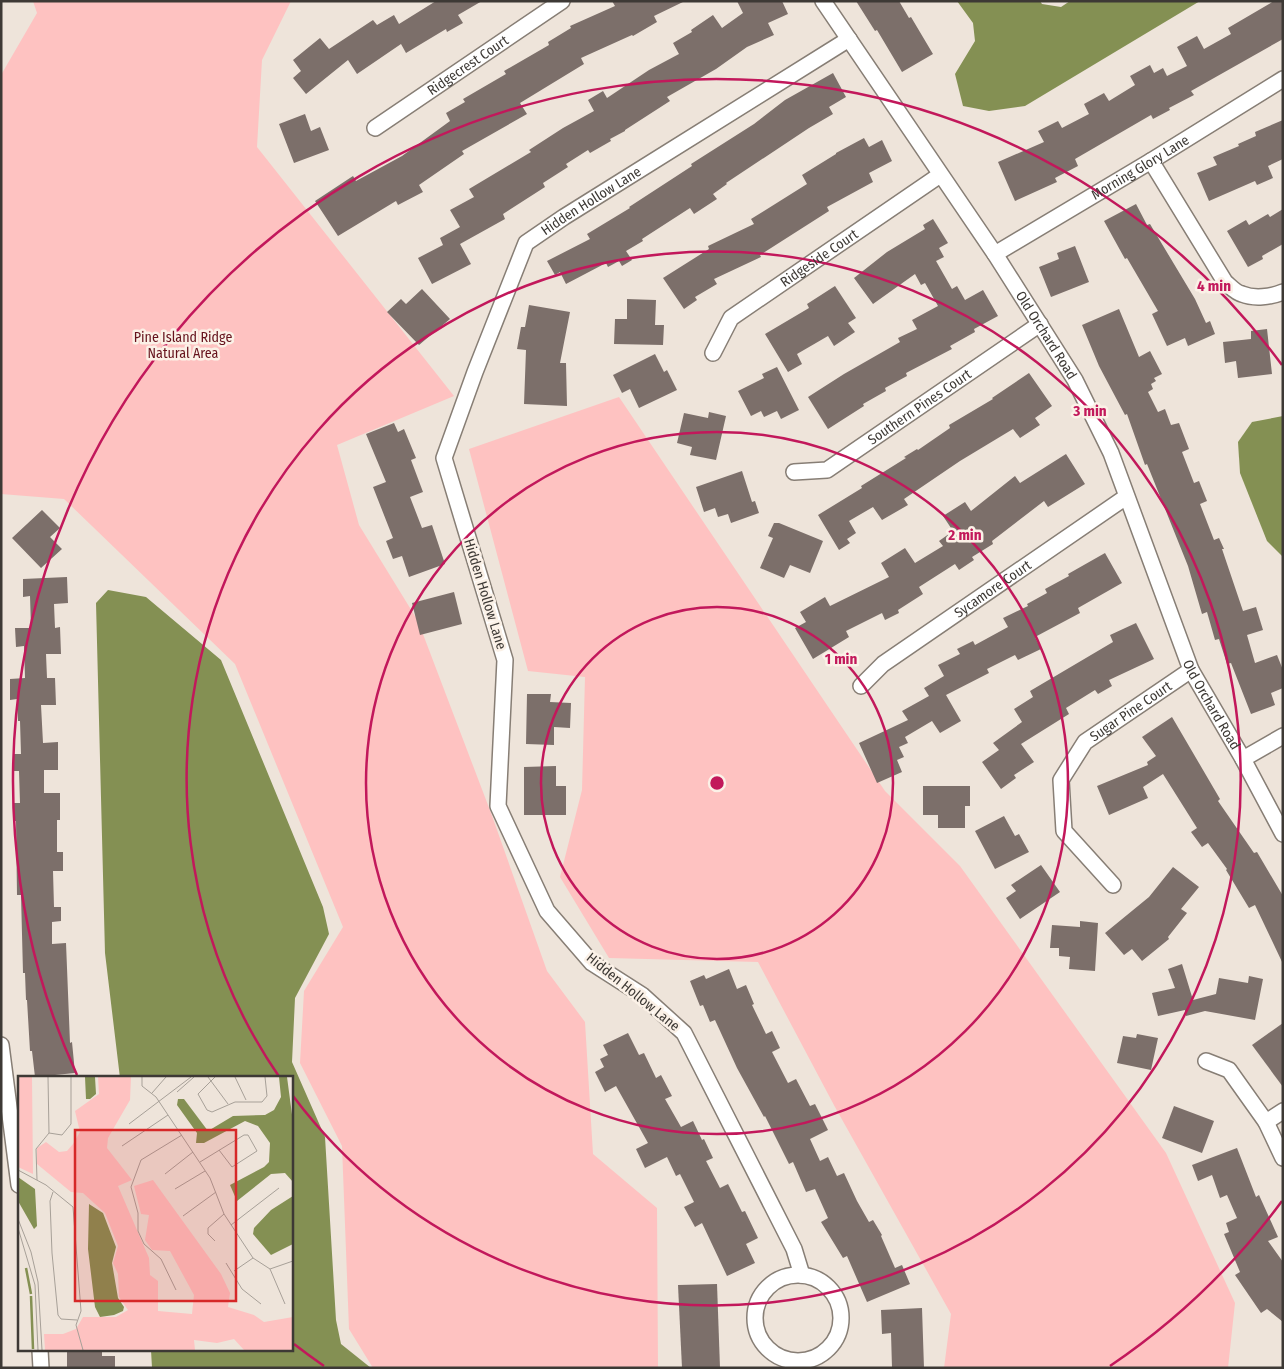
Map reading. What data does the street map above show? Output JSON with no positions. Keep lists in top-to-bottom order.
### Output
{
  "streets": {
    "street": [
      "Ridgecrest Court",
      "Morning Glory Lane",
      "Hidden Hollow Lane",
      "Ridgeside Court",
      "Old Orchard Road",
      "Southern Pines Court",
      "Sycamore Court",
      "Sugar Pine Court"
    ]
  },
  "crossings": [
    ["Morning Glory Lane", "Old Orchard Road"],
    ["Hidden Hollow Lane", "Old Orchard Road"],
    ["Ridgeside Court", "Old Orchard Road"],
    ["Old Orchard Road", "Southern Pines Court"],
    ["Old Orchard Road", "Sycamore Court"],
    ["Old Orchard Road", "Sugar Pine Court"]
  ],
  "parks": ["Pine Island Ridge Natural Area"],
  "rings": [
    "4 min",
    "3 min",
    "2 min",
    "1 min"
  ]
}
